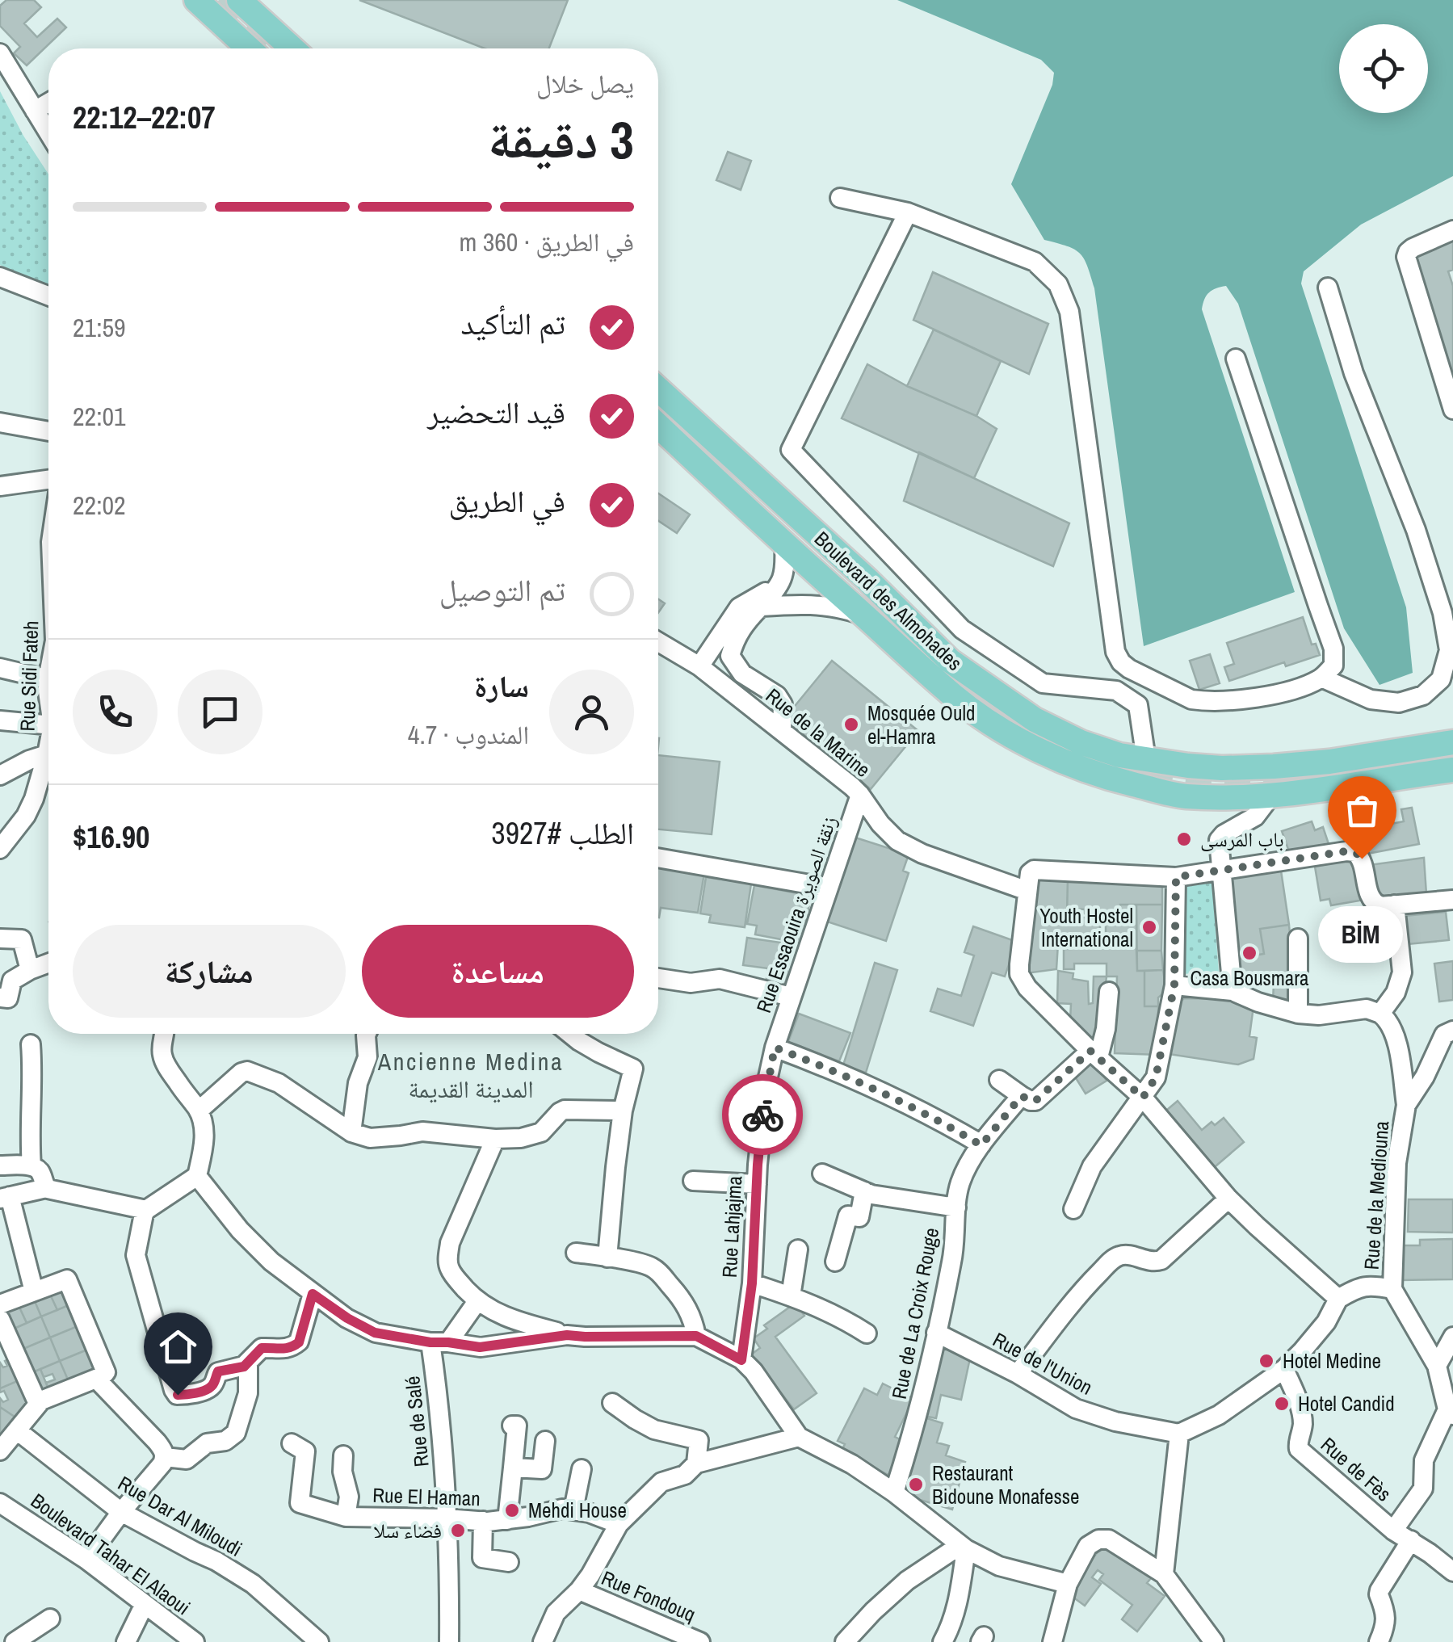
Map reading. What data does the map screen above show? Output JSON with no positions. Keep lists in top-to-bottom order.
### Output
{
  "streets": {
    "main road": ["Boulevard des Almohades"],
    "street": [
      "Rue Sidi Fateh",
      "Rue de la Marine",
      "Rue Essaouira زنقة الصويرة",
      "Rue de la Mediouna",
      "Rue Lahjajma",
      "Rue de La Croix Rouge",
      "Rue de l'Union",
      "Rue de Salé",
      "Rue de Fès",
      "Rue El Haman",
      "Rue Dar Al Miloudi",
      "Boulevard Tahar El Alaoui",
      "Rue Fondouq"
    ]
  },
  "crossings": [
    ["Rue de la Marine", "Rue Essaouira زنقة الصويرة"],
    ["Rue Essaouira زنقة الصويرة", "Rue Lahjajma"],
    ["Rue de La Croix Rouge", "Rue de l'Union"],
    ["Rue de Salé", "Rue El Haman"]
  ],
  "districts": ["Ancienne Medina المدينة القديمة"],
  "places": [
    "Mosquée Ould el-Hamra",
    "باب المرسى",
    "BİM",
    "Youth Hostel International",
    "Casa Bousmara",
    "Hotel Medine",
    "Hotel Candid",
    "Restaurant Bidoune Monafesse",
    "Mehdi House",
    "فضاء سلا"
  ],
  "page": {
    "heading": ["3 دقيقة", "يصل خلال", "22:07–22:12"],
    "panel": [
      "سارة",
      "المندوب · 4.7",
      "الطلب #3927",
      "$16.90"
    ],
    "bar": "في الطريق · 360 m",
    "list": [
      ["تم التأكيد", "21:59"],
      ["قيد التحضير", "22:01"],
      ["في الطريق", "22:02"],
      "تم التوصيل"
    ],
    "bubble": "BİM",
    "buttons": ["مساعدة", "مشاركة"]
  }
}
